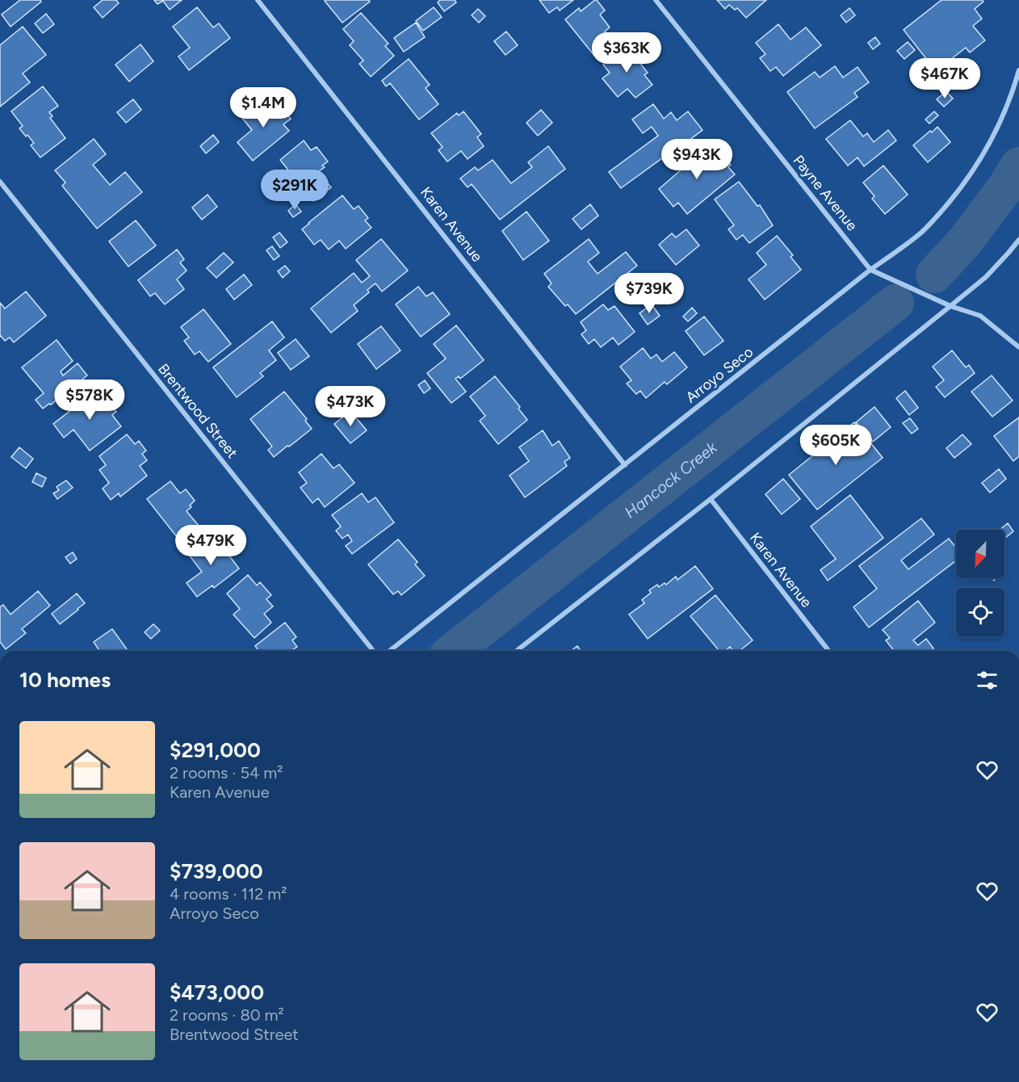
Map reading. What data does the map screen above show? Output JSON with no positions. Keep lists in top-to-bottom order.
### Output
{
  "streets": {
    "street": [
      "Payne Avenue",
      "Karen Avenue",
      "Arroyo Seco",
      "Brentwood Street"
    ]
  },
  "crossings": [
    ["Payne Avenue", "Arroyo Seco"],
    ["Karen Avenue", "Arroyo Seco"]
  ],
  "water": ["Hancock Creek"],
  "north": "bottom left",
  "page": {
    "price": [
      "$363K",
      "$467K",
      "$1.4M",
      "$943K",
      "$291K",
      "$739K",
      "$578K",
      "$473K",
      "$605K",
      "$479K"
    ],
    "heading": "10 homes",
    "list": [
      {
        "name": "$291,000",
        "note": "2 rooms · 54 m² · Karen Avenue"
      },
      {
        "name": "$739,000",
        "note": "4 rooms · 112 m² · Arroyo Seco"
      },
      {
        "name": "$473,000",
        "note": "2 rooms · 80 m² · Brentwood Street"
      }
    ]
  }
}
